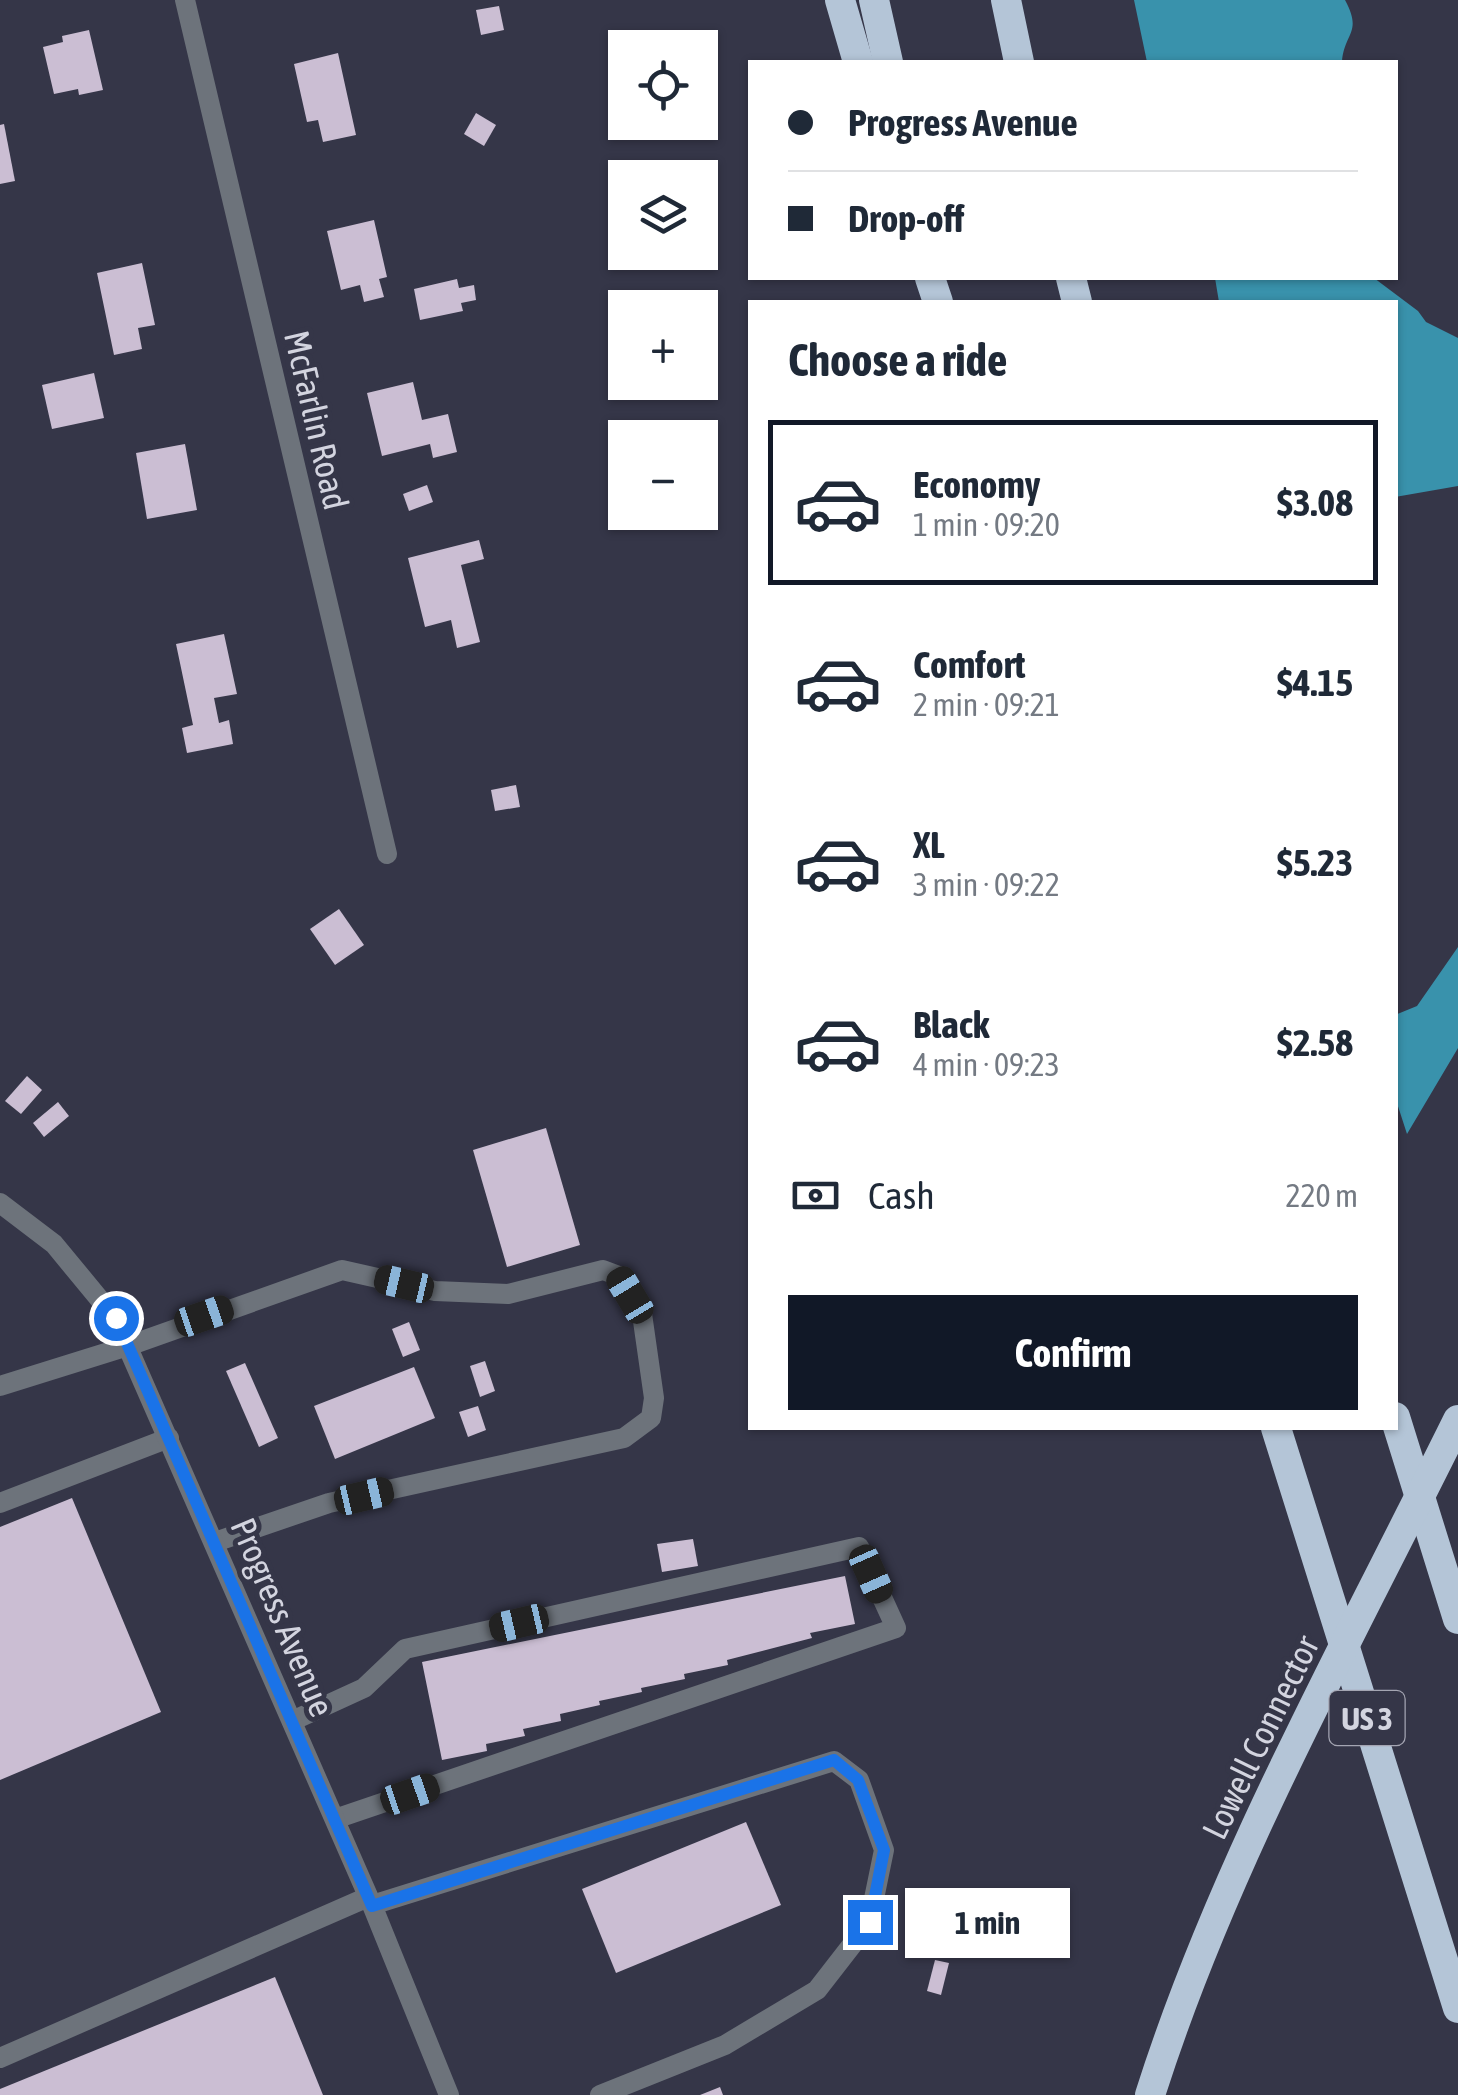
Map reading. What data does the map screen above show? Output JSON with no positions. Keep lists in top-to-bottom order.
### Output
{
  "streets": {
    "highway": ["US 3", "Lowell Connector"],
    "street": ["McFarlin Road", "Progress Avenue"]
  },
  "page": {
    "map_buttons": ["+", "−"],
    "banner": ["Progress Avenue", "Drop-off"],
    "heading": "Choose a ride",
    "list": [
      {
        "name": "Economy",
        "note": "1 min · 09:20",
        "value": "$3.08"
      },
      {
        "name": "Comfort",
        "note": "2 min · 09:21",
        "value": "$4.15"
      },
      {
        "name": "XL",
        "note": "3 min · 09:22",
        "value": "$5.23"
      },
      {
        "name": "Black",
        "note": "4 min · 09:23",
        "value": "$2.58"
      }
    ],
    "pay": ["Cash", "220 m"],
    "buttons": "Confirm",
    "bubble": "1 min"
  }
}
